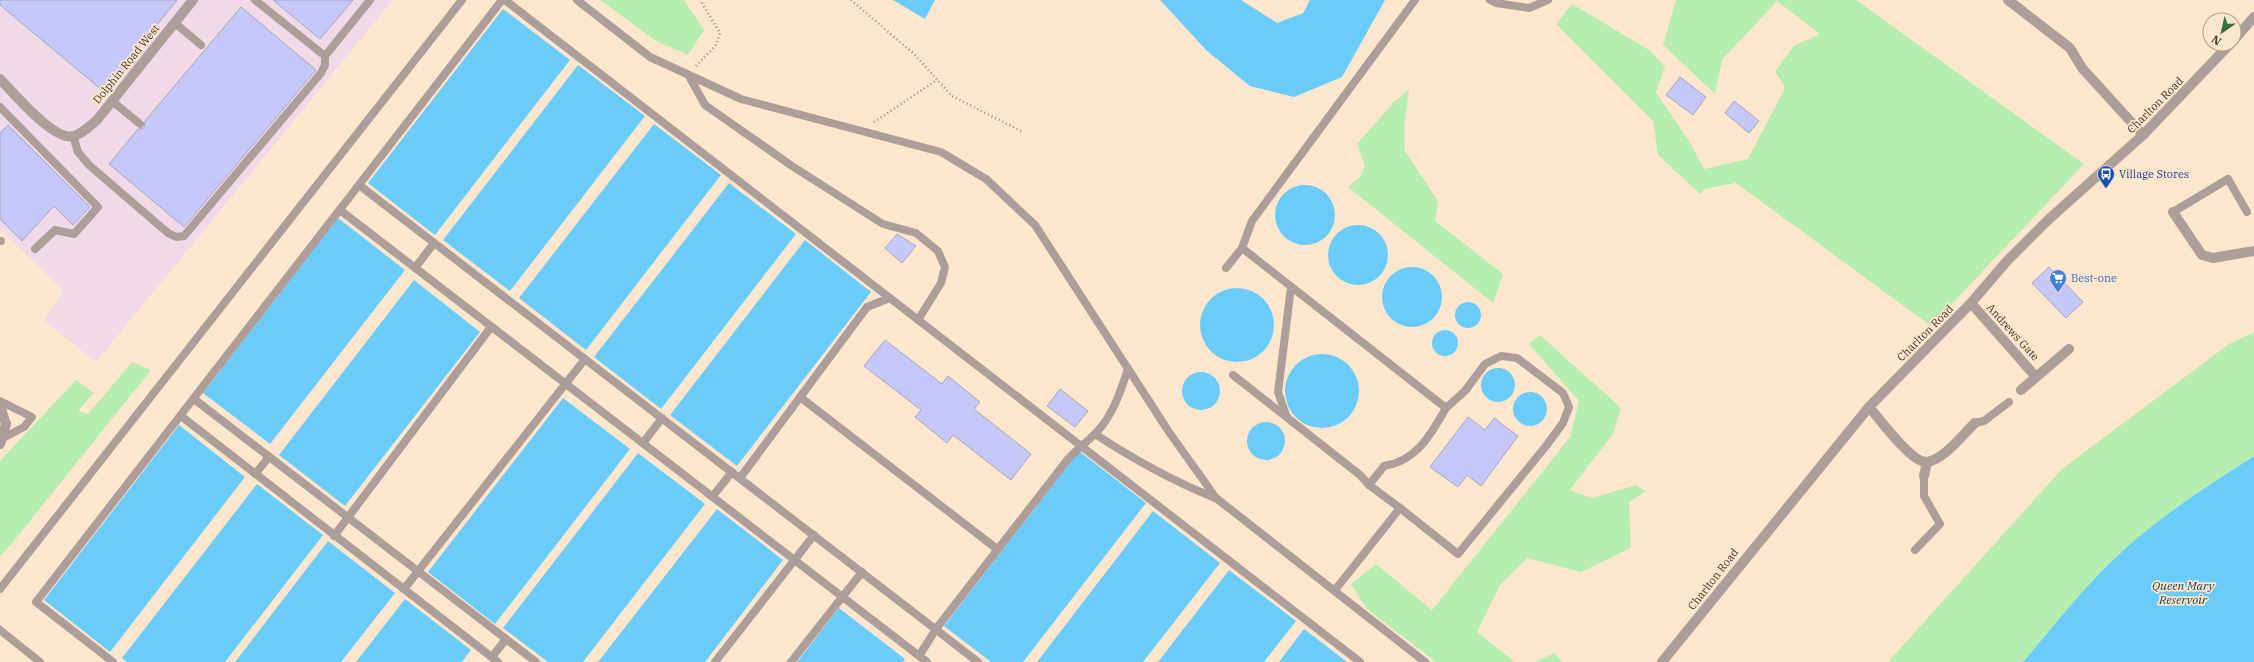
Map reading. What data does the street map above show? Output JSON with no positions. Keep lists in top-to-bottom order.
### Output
{
  "streets": {
    "street": ["Dolphin Road West", "Charlton Road", "Andrews Gate"]
  },
  "crossings": [
    ["Charlton Road", "Andrews Gate"]
  ],
  "water": ["Queen Mary Reservoir"],
  "places": {
    "bus stop": ["Village Stores"],
    "supermarket": ["Best-one"]
  },
  "north": "bottom left"
}
